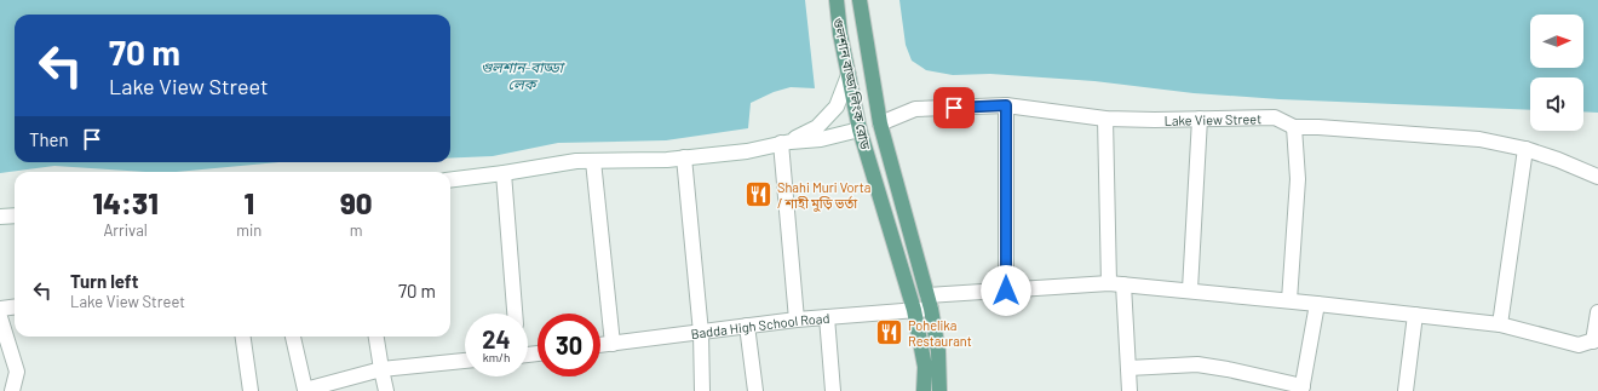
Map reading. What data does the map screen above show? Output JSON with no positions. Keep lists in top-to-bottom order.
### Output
{
  "streets": {
    "main road": ["গুলশান বাড্ডা লিংক রোড"],
    "street": ["Lake View Street", "Badda High School Road"]
  },
  "crossings": [
    ["গুলশান বাড্ডা লিংক রোড", "Lake View Street"],
    ["গুলশান বাড্ডা লিংক রোড", "Badda High School Road"]
  ],
  "water": ["গুলশান-বাড্ডা লেক"],
  "places": {
    "restaurant": ["Shahi Muri Vorta / শাহী মুড়ি ভর্তা", "Pohelika Restaurant"]
  },
  "north": "right",
  "page": {
    "turn": ["70 m", "Lake View Street"],
    "then": "Then",
    "eta": [
      "14:31",
      "Arrival",
      "1",
      "min",
      "90",
      "m"
    ],
    "list": [
      {
        "name": "Turn left",
        "note": "Lake View Street",
        "value": "70 m"
      }
    ],
    "speed": "24 km/h",
    "limit": "30"
  }
}
